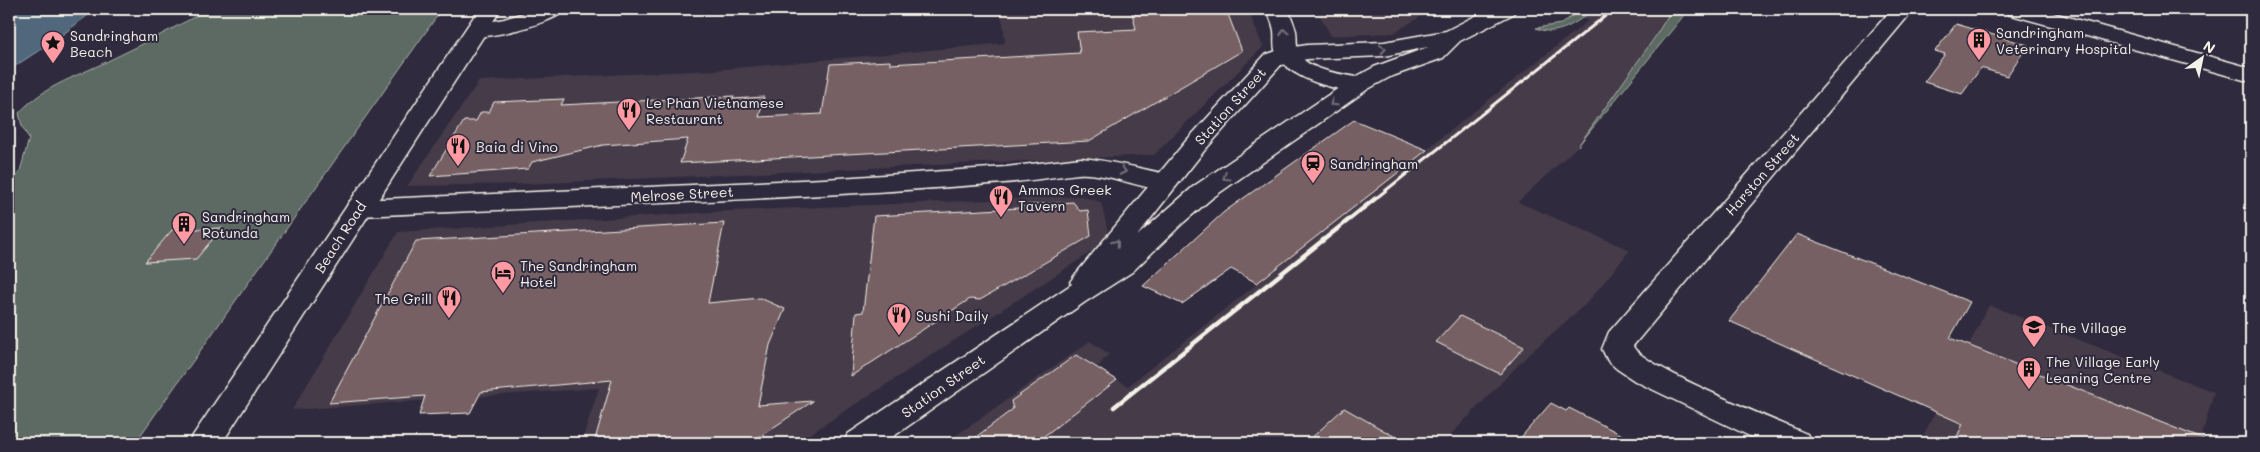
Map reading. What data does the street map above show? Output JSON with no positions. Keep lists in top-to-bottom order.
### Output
{
  "streets": {
    "street": [
      "Station Street",
      "Harston Street",
      "Melrose Street",
      "Beach Road"
    ]
  },
  "crossings": [
    ["Station Street", "Melrose Street"],
    ["Melrose Street", "Beach Road"]
  ],
  "places": {
    "building": ["Sandringham Veterinary Hospital", "Sandringham Rotunda", "The Village Early Leaning Centre"],
    "place": ["Sandringham Beach"],
    "restaurant": [
      "Le Phan Vietnamese Restaurant",
      "Baia di Vino",
      "Ammos Greek Tavern",
      "The Grill",
      "Sushi Daily"
    ],
    "station": ["Sandringham"],
    "hotel": ["The Sandringham Hotel"],
    "school or university": ["The Village"]
  },
  "north": "top right"
}
